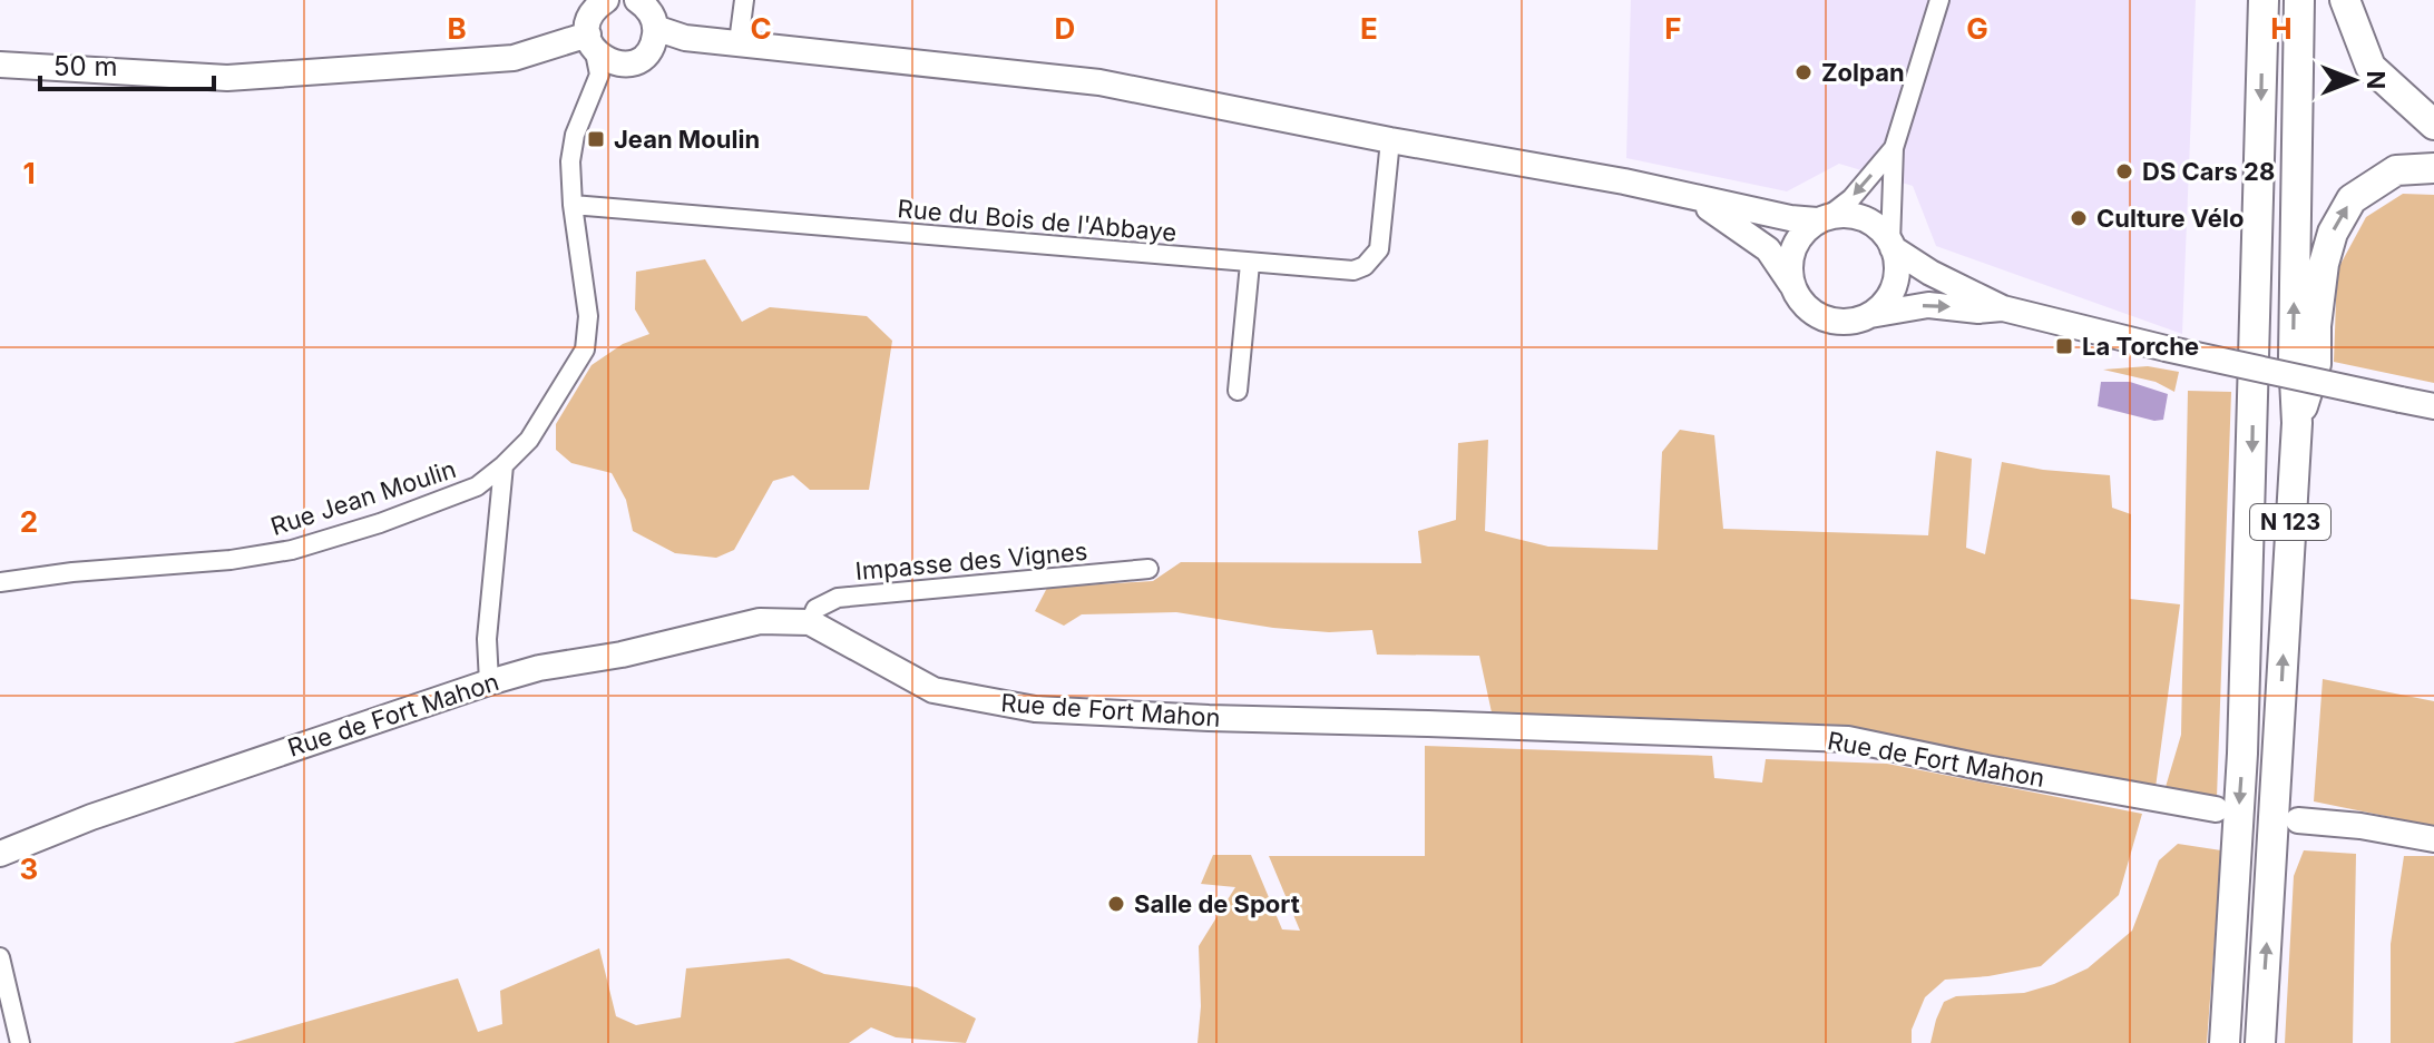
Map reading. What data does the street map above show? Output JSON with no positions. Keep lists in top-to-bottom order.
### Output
{
  "streets": {
    "main road": ["N 123"],
    "street": [
      "Rue du Bois de l'Abbaye",
      "Rue Jean Moulin",
      "Impasse des Vignes",
      "Rue de Fort Mahon"
    ]
  },
  "crossings": [
    ["Rue du Bois de l'Abbaye", "Rue Jean Moulin"],
    ["Impasse des Vignes", "Rue de Fort Mahon"]
  ],
  "places": {
    "other": [
      "Zolpan",
      "DS Cars 28",
      "Culture Vélo",
      "Salle de Sport"
    ],
    "transit": ["Jean Moulin", "La Torche"]
  },
  "scale_bar": "50 m",
  "north": "right",
  "grid": {
    "columns": [
      "B",
      "C",
      "D",
      "E",
      "F",
      "G",
      "H"
    ],
    "rows": ["1", "2", "3"]
  }
}
